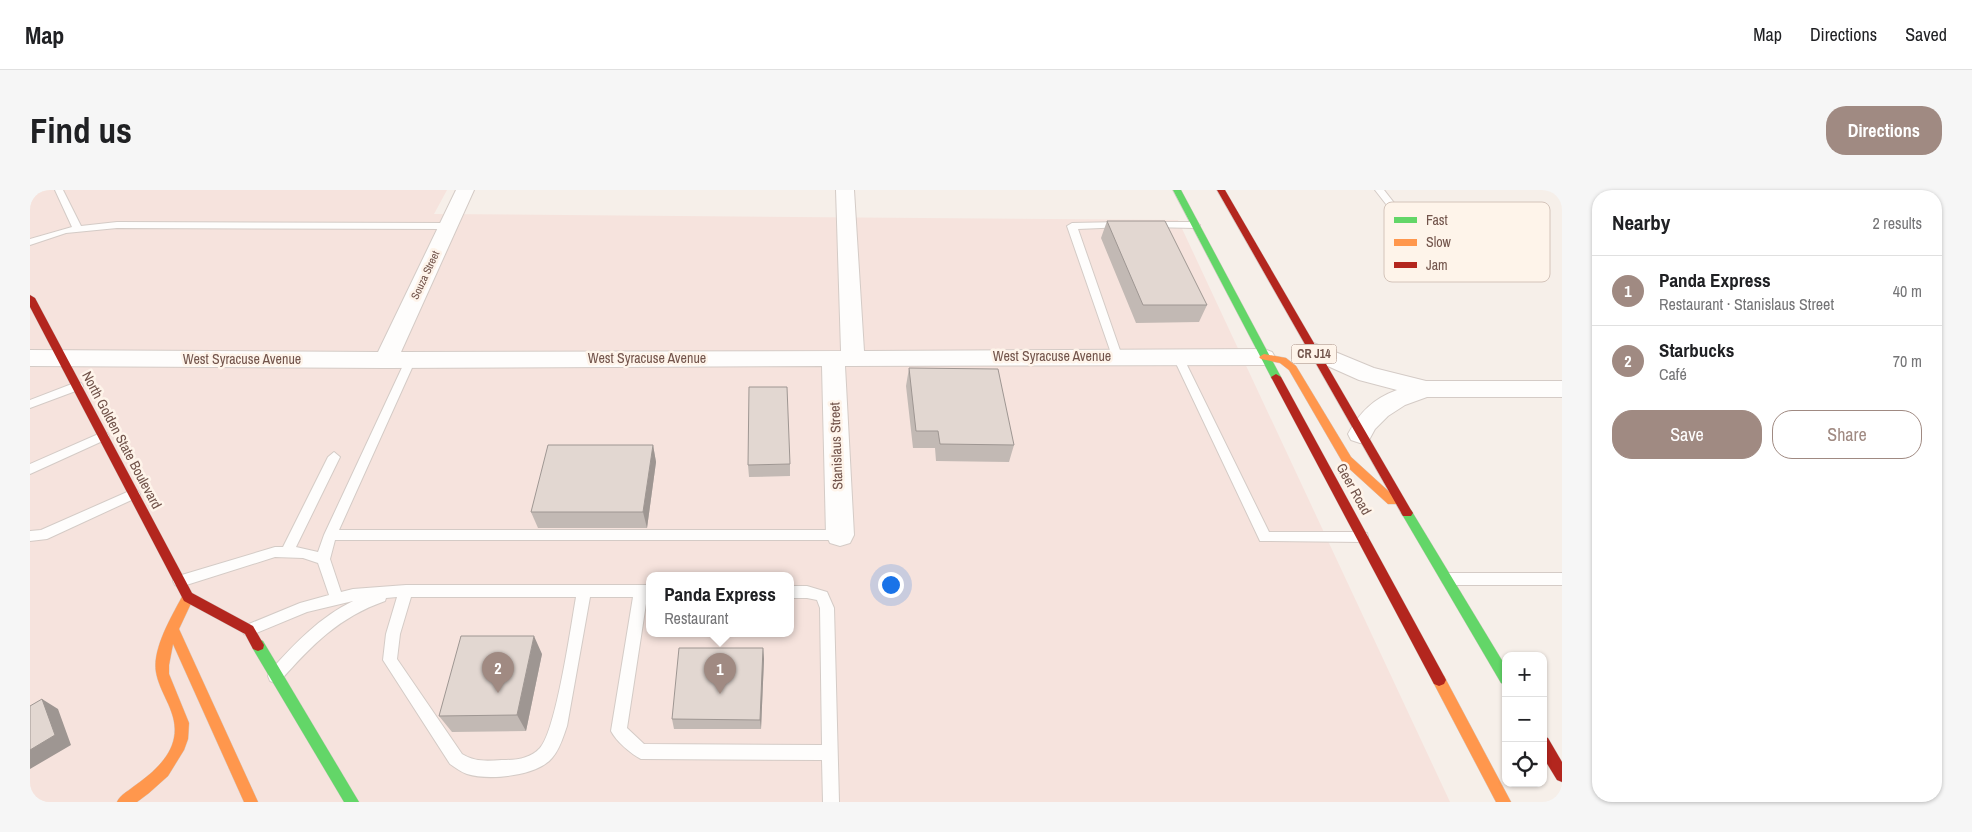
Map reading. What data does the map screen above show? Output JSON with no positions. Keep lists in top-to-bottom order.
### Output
{
  "streets": {
    "main road": ["CR J14", "North Golden State Boulevard", "Geer Road"],
    "street": ["Souza Street", "West Syracuse Avenue", "Stanislaus Street"]
  },
  "crossings": [
    ["Souza Street", "West Syracuse Avenue"],
    ["West Syracuse Avenue", "North Golden State Boulevard"],
    ["West Syracuse Avenue", "Stanislaus Street"],
    ["West Syracuse Avenue", "Geer Road"]
  ],
  "legend": ["Fast", "Slow", "Jam"],
  "page": {
    "header": "Map",
    "nav": ["Map", "Directions", "Saved"],
    "buttons": [
      "Directions",
      ["Save", "Share"]
    ],
    "title": "Find us",
    "heading": ["Nearby", "2 results"],
    "list": [
      {
        "mark": "1",
        "name": "Panda Express",
        "note": "Restaurant · Stanislaus Street",
        "value": "40 m"
      },
      {
        "mark": "2",
        "name": "Starbucks",
        "note": "Café",
        "value": "70 m"
      }
    ],
    "popup": ["Panda Express", "Restaurant"],
    "map_buttons": ["+", "−"],
    "pins": ["2", "1"]
  }
}
